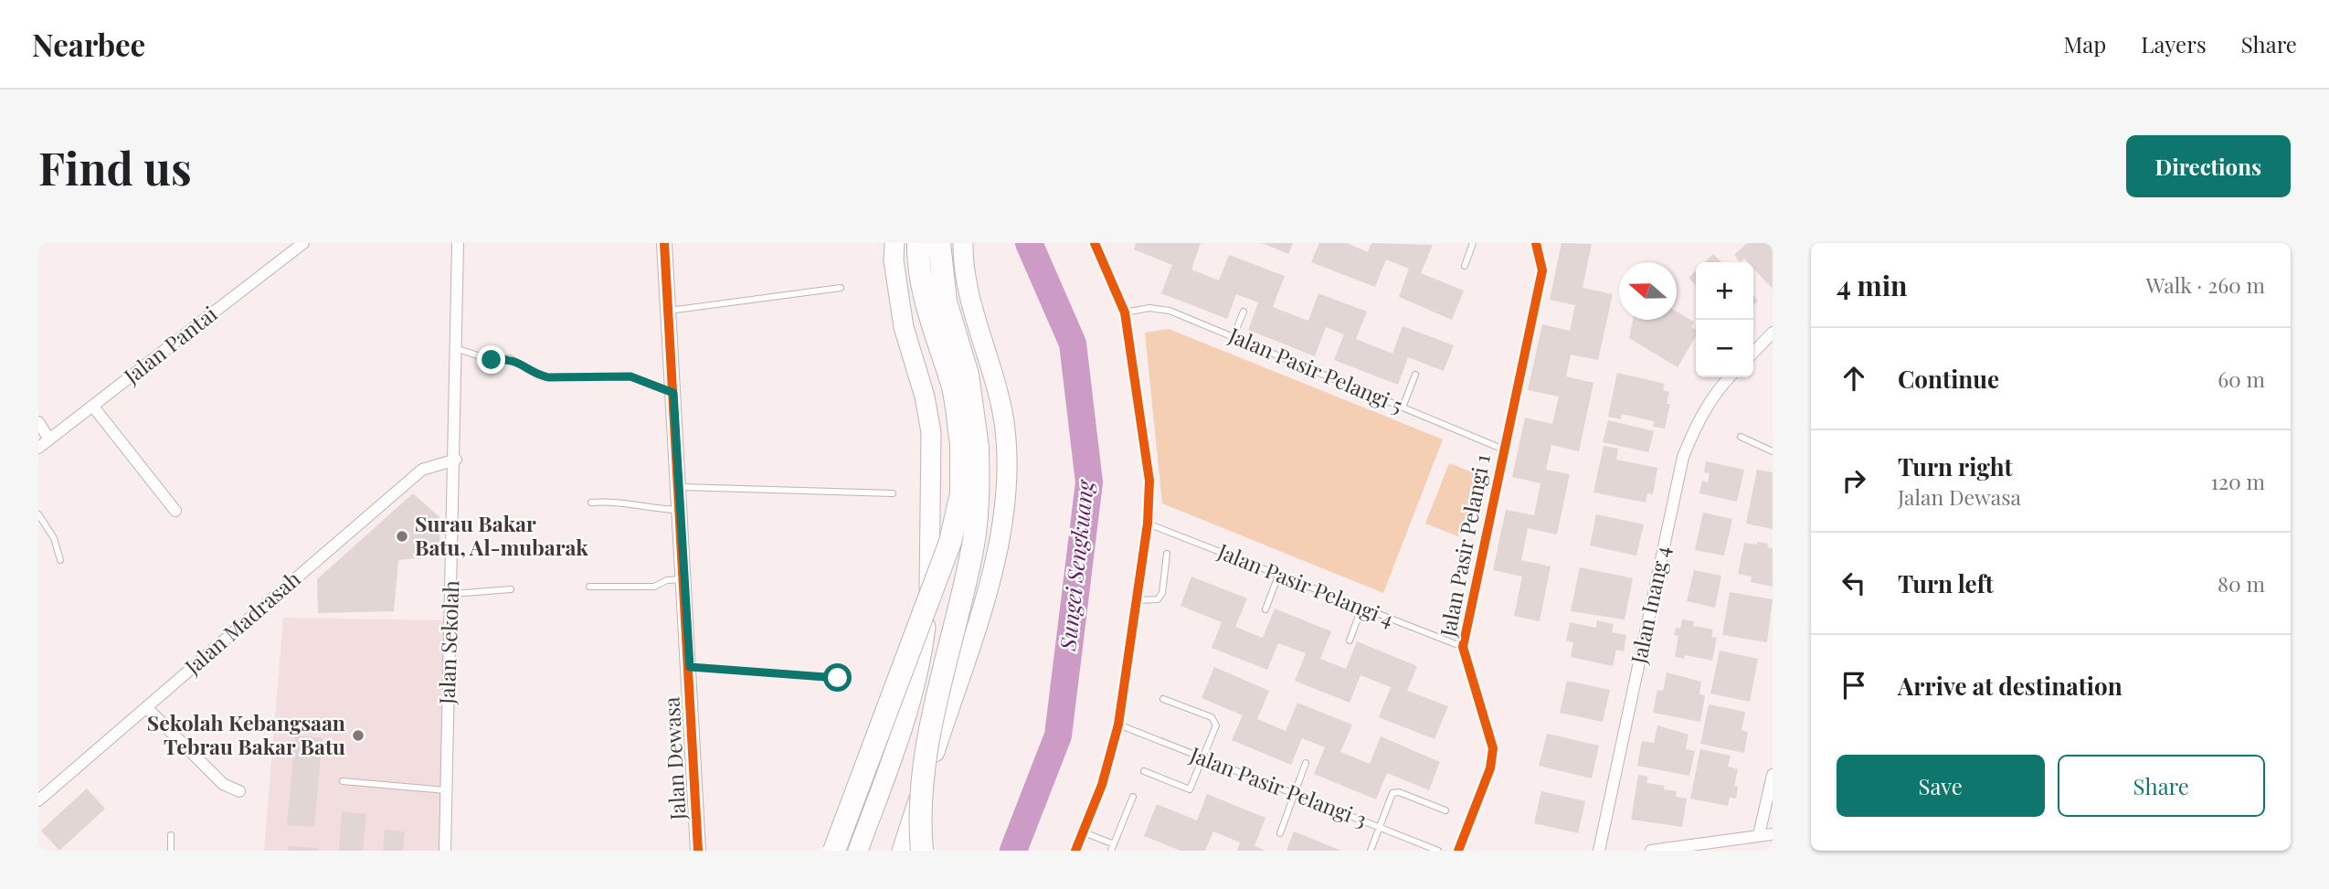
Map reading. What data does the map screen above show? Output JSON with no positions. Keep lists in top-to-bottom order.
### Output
{
  "streets": {
    "street": [
      "Jalan Pantai",
      "Jalan Pasir Pelangi 1",
      "Jalan Inang 4",
      "Jalan Madrasah",
      "Jalan Sekolah",
      "Jalan Dewasa"
    ],
    "lane": ["Jalan Pasir Pelangi 5", "Jalan Pasir Pelangi 4", "Jalan Pasir Pelangi 3"]
  },
  "crossings": [
    ["Jalan Pasir Pelangi 5", "Jalan Pasir Pelangi 1"],
    ["Jalan Pasir Pelangi 1", "Jalan Pasir Pelangi 4"],
    ["Jalan Madrasah", "Jalan Sekolah"]
  ],
  "water": ["Sungei Sengkuang"],
  "places": ["Surau Bakar Batu, Al-mubarak", "Sekolah Kebangsaan Tebrau Bakar Batu"],
  "north": "left",
  "page": {
    "header": "Nearbee",
    "nav": ["Map", "Layers", "Share"],
    "buttons": [
      "Directions",
      ["Save", "Share"]
    ],
    "title": "Find us",
    "heading": ["4 min", "Walk · 260 m"],
    "map_buttons": ["+", "−"],
    "list": [
      ["Continue", "60 m"],
      ["Turn right", "Jalan Dewasa", "120 m"],
      ["Turn left", "80 m"],
      "Arrive at destination"
    ]
  }
}
